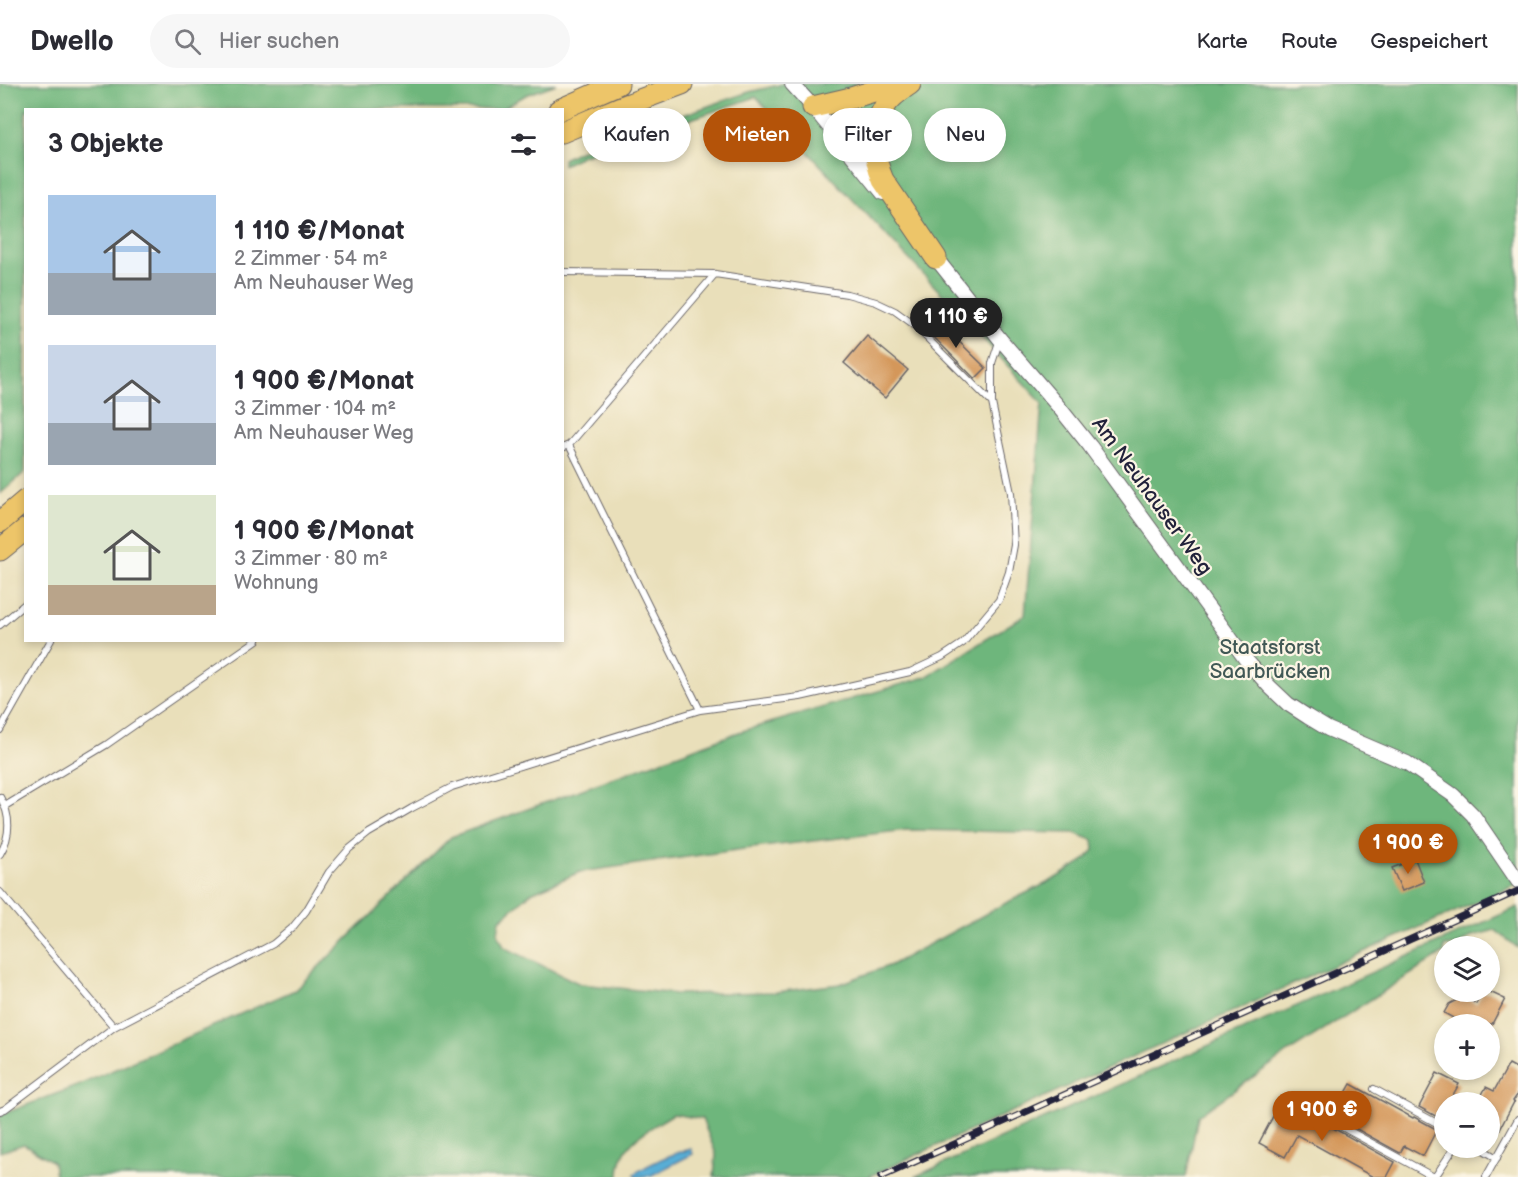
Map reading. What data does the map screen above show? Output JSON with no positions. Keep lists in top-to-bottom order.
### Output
{
  "streets": {
    "street": ["Am Neuhauser Weg"]
  },
  "parks": ["Staatsforst Saarbrücken"],
  "page": {
    "header": "Dwello",
    "search": "Hier suchen",
    "nav": ["Karte", "Route", "Gespeichert"],
    "chip": [
      "Kaufen",
      "Mieten",
      "Filter",
      "Neu"
    ],
    "heading": "3 Objekte",
    "list": [
      {
        "name": "1 110 €/Monat",
        "note": "2 Zimmer · 54 m² · Am Neuhauser Weg"
      },
      {
        "name": "1 900 €/Monat",
        "note": "3 Zimmer · 104 m² · Am Neuhauser Weg"
      },
      {
        "name": "1 900 €/Monat",
        "note": "3 Zimmer · 80 m² · Wohnung"
      }
    ],
    "price": ["1 110 €", "1 900 €", "1 900 €"],
    "map_buttons": ["+", "−"]
  }
}
